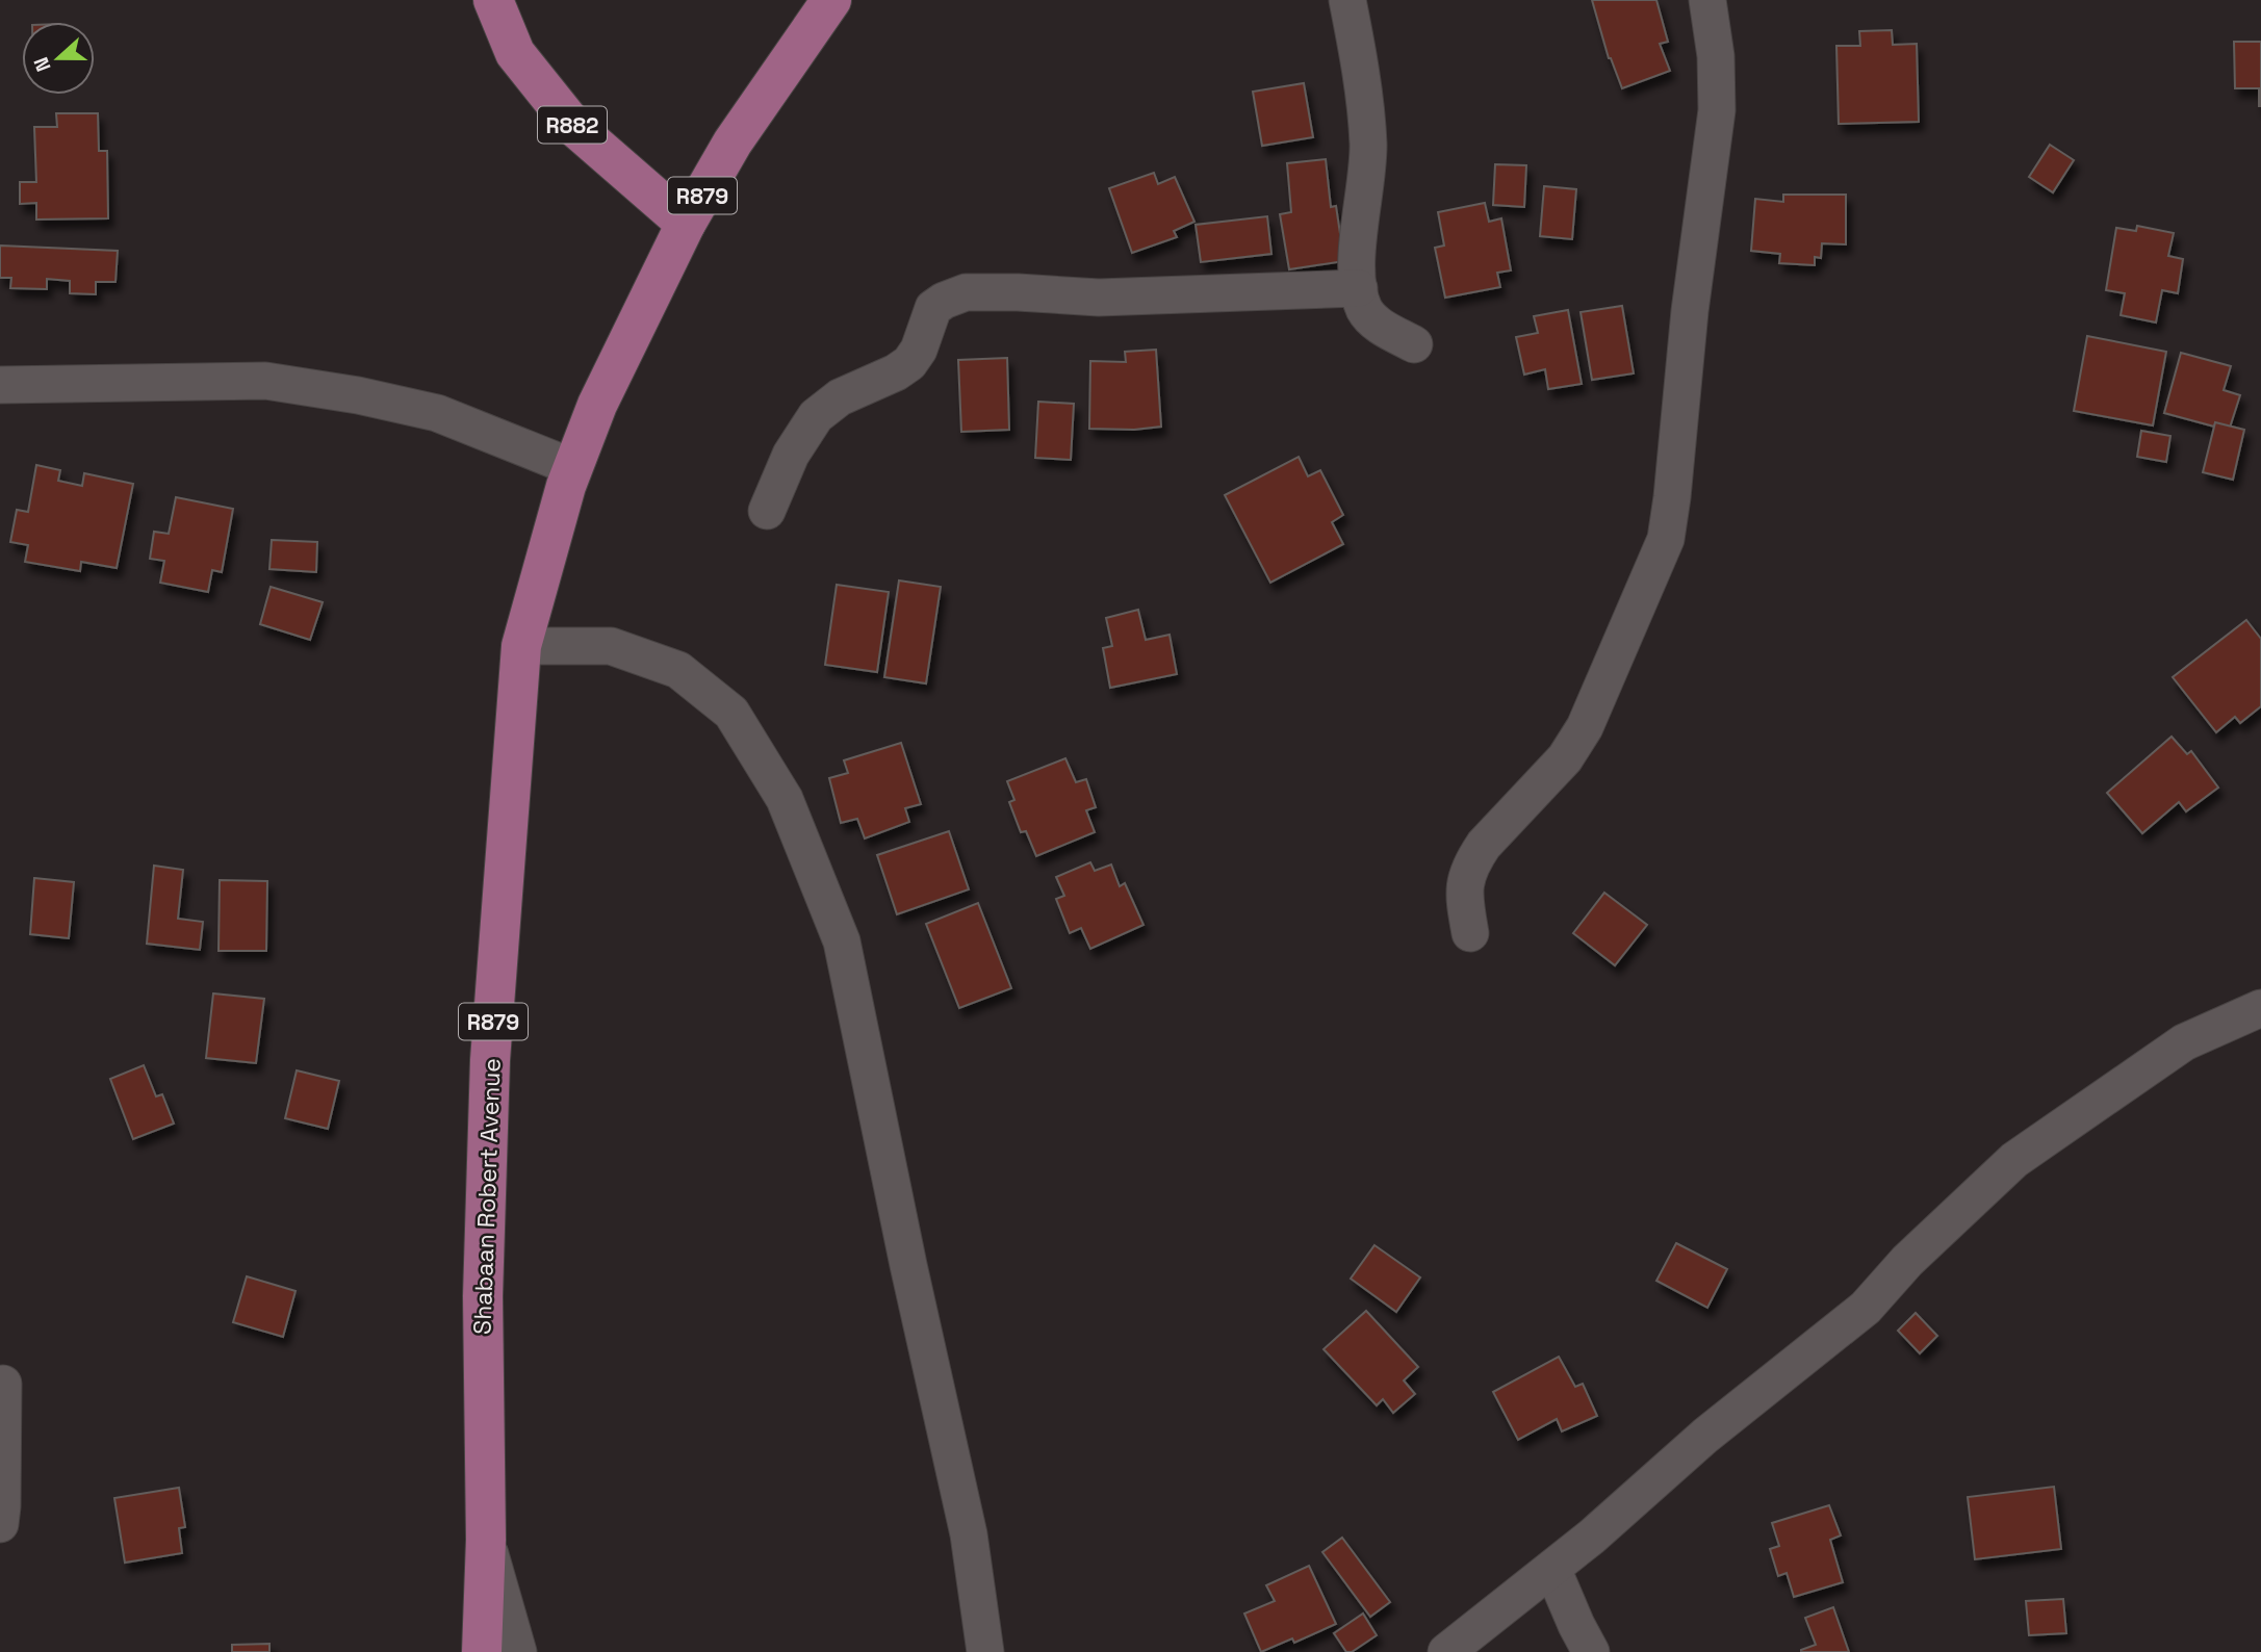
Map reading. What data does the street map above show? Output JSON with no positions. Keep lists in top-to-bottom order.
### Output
{
  "streets": {
    "main road": ["R882", "R879", "Shabaan Robert Avenue"]
  },
  "crossings": [
    ["R882", "R879"],
    ["R882", "Shabaan Robert Avenue"],
    ["R879", "Shabaan Robert Avenue"]
  ],
  "north": "left"
}
